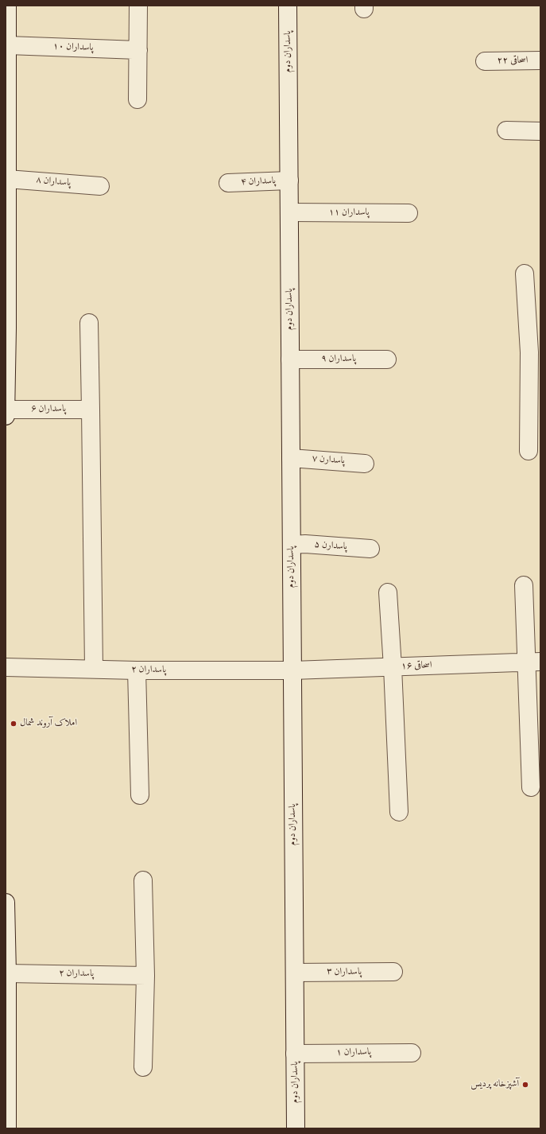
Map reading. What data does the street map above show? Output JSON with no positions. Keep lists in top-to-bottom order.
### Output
{
  "streets": {
    "street": [
      "پاسداران ۱۰",
      "پاسداران دوم",
      "اسحاقی ۲۲",
      "پاسداران ۸",
      "پاسداران ۴",
      "پاسداران ۱۱",
      "پاسداران ۹",
      "پاسداران ۶",
      "پاسدارن ۷",
      "پاسدارن ۵",
      "اسحاقی ۱۶",
      "پاسداران ۲",
      "پاسداران ۳",
      "پاسداران ۱"
    ]
  },
  "crossings": [
    ["پاسداران دوم", "پاسداران ۴"],
    ["پاسداران دوم", "پاسداران ۱۱"],
    ["پاسداران دوم", "پاسداران ۹"],
    ["پاسداران دوم", "پاسدارن ۷"],
    ["پاسداران دوم", "پاسدارن ۵"],
    ["پاسداران دوم", "اسحاقی ۱۶"],
    ["پاسداران دوم", "پاسداران ۲"],
    ["پاسداران دوم", "پاسداران ۳"],
    ["پاسداران دوم", "پاسداران ۱"],
    ["اسحاقی ۱۶", "پاسداران ۲"]
  ],
  "places": ["املاک آروند شمال", "آشپزخانه پردیس"]
}
